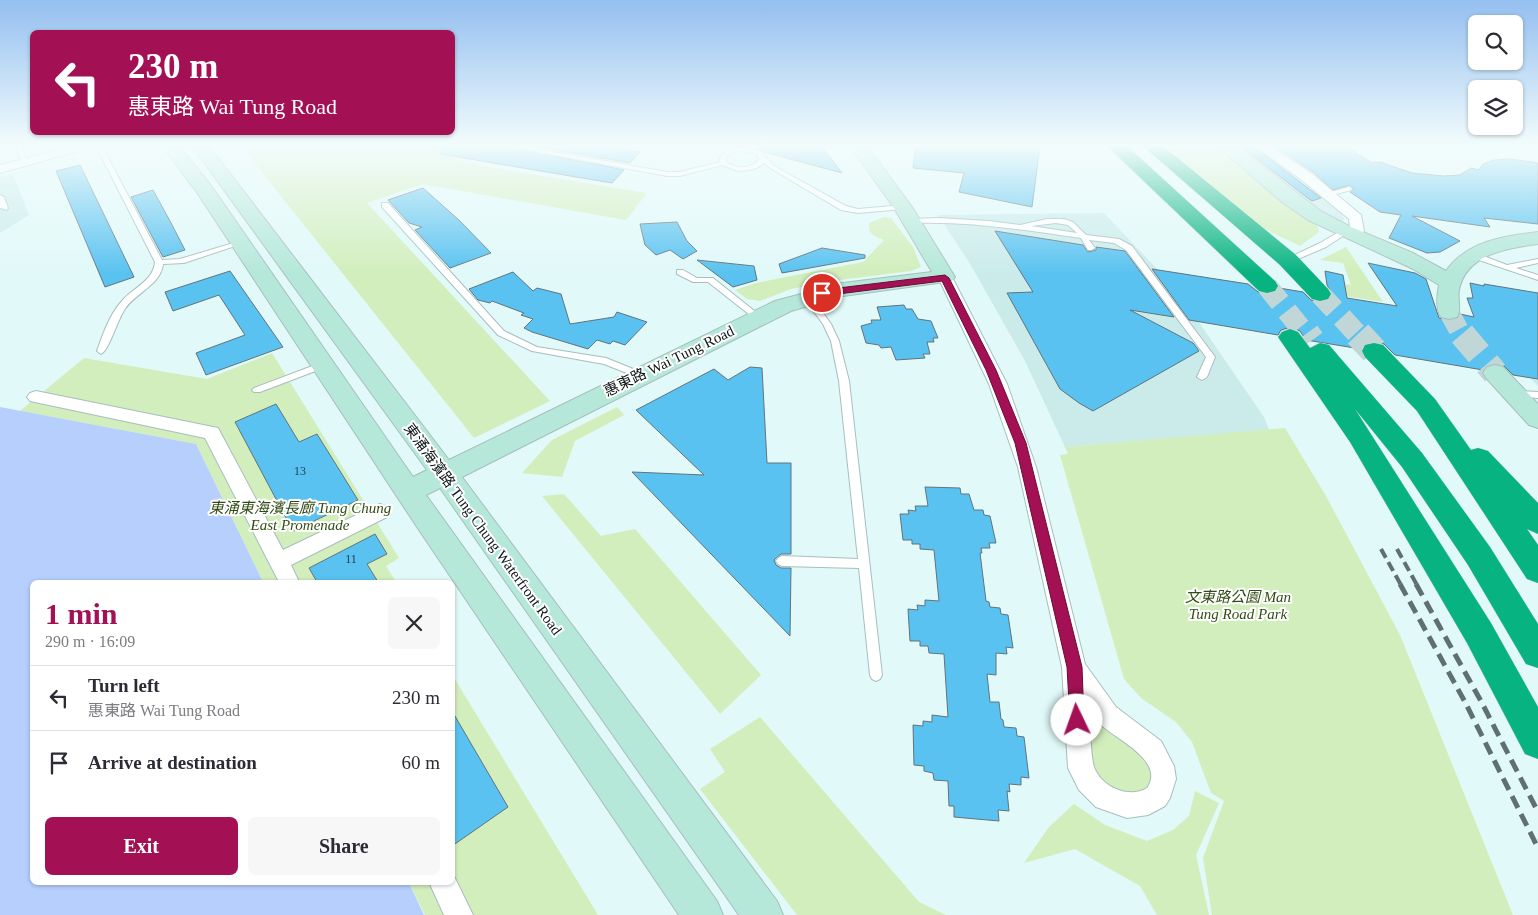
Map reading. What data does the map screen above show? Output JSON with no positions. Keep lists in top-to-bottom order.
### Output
{
  "streets": {
    "main road": ["惠東路 Wai Tung Road", "東涌海濱路 Tung Chung Waterfront Road"]
  },
  "crossings": [
    ["惠東路 Wai Tung Road", "東涌海濱路 Tung Chung Waterfront Road"]
  ],
  "parks": ["東涌東海濱長廊 Tung Chung East Promenade", "文東路公園 Man Tung Road Park"],
  "house_numbers": ["13", "11"],
  "page": {
    "turn": ["230 m", "惠東路 Wai Tung Road"],
    "heading": ["1 min", "290 m · 16:09"],
    "list": [
      {
        "name": "Turn left",
        "note": "惠東路 Wai Tung Road",
        "value": "230 m"
      },
      {
        "name": "Arrive at destination",
        "value": "60 m"
      }
    ],
    "buttons": ["Exit", "Share"]
  }
}
